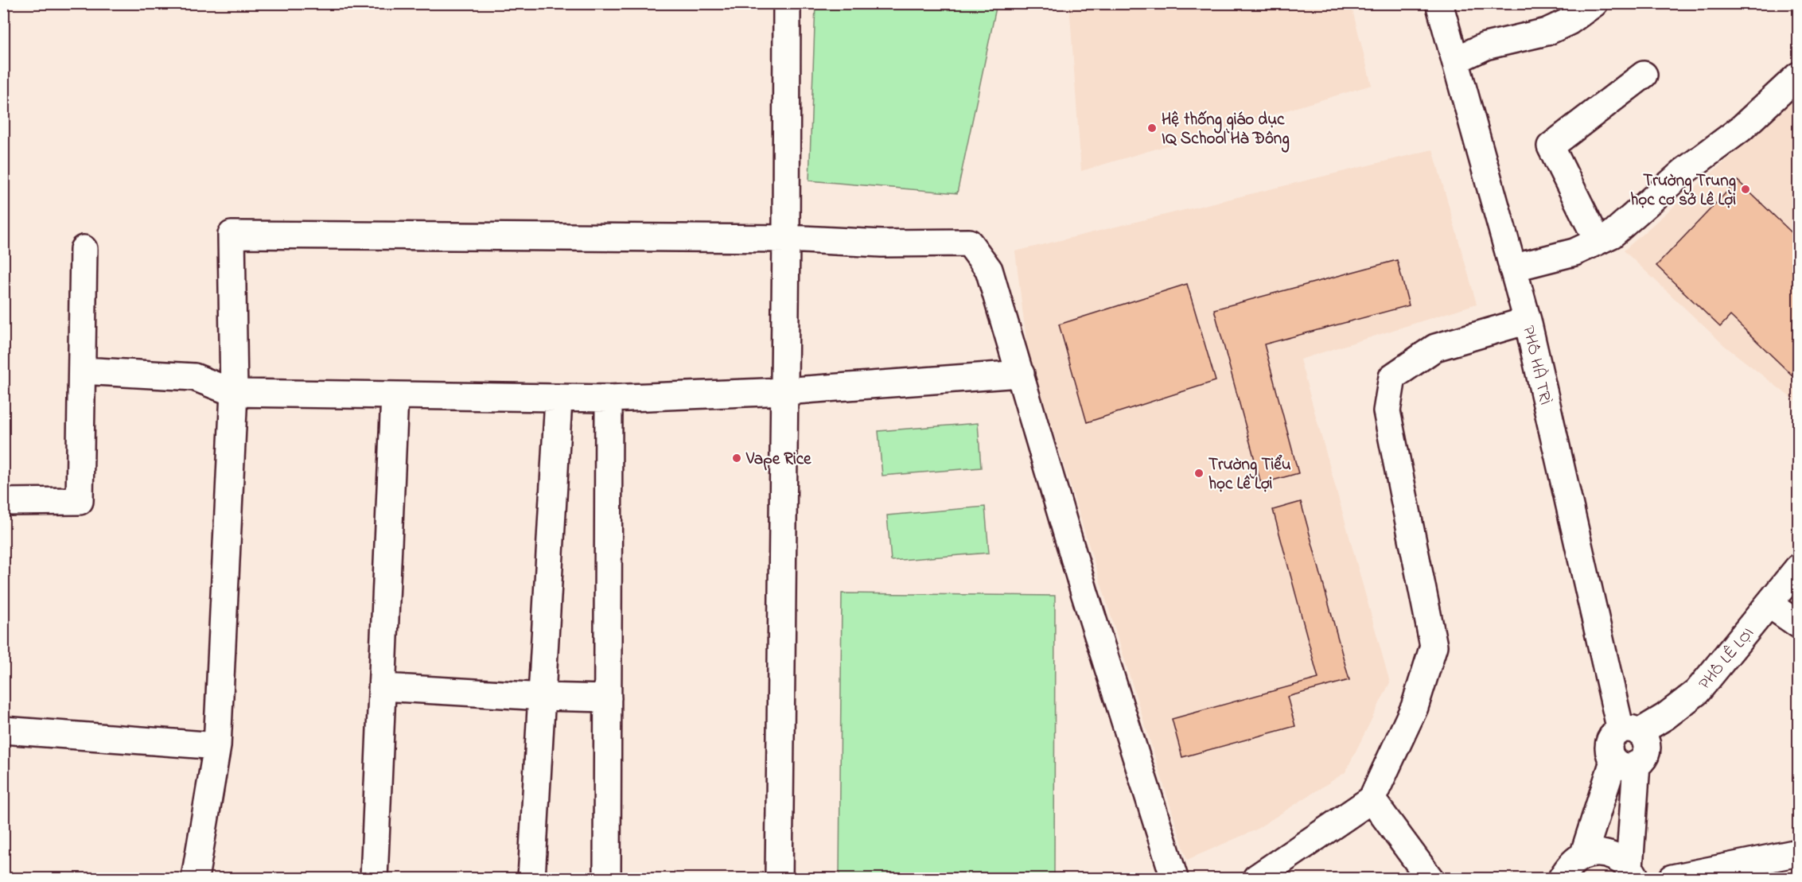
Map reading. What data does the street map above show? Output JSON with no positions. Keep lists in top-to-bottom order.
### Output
{
  "streets": {
    "street": ["PHỐ HÀ TRÌ", "PHỐ LÊ LỢI"]
  },
  "crossings": [
    ["PHỐ HÀ TRÌ", "PHỐ LÊ LỢI"]
  ],
  "places": [
    "Hệ thống giáo dục IQ School Hà Đông",
    "Trường Trung học cơ sở Lê Lợi",
    "Vape Rice",
    "Trường Tiểu học Lê Lợi"
  ]
}
